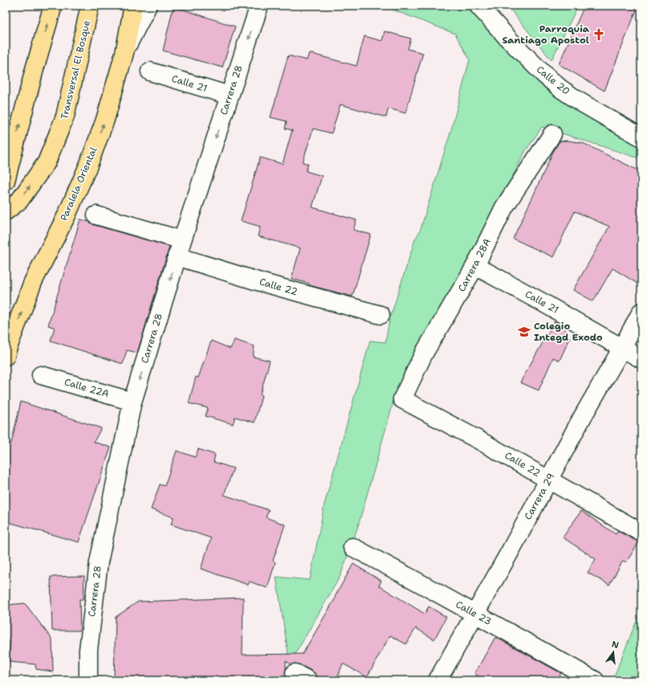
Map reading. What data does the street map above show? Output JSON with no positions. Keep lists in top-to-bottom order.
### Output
{
  "streets": {
    "main road": ["Transversal El Bosque", "Paralela Oriental"],
    "street": [
      "Calle 20",
      "Calle 21",
      "Carrera 28",
      "Carrera 28A",
      "Calle 22",
      "Calle 22A",
      "Carrera 29",
      "Calle 23"
    ]
  },
  "crossings": [
    ["Calle 21", "Carrera 28"],
    ["Calle 21", "Carrera 28A"],
    ["Calle 21", "Carrera 29"],
    ["Carrera 28", "Calle 22"],
    ["Carrera 28", "Calle 22A"],
    ["Carrera 28A", "Calle 22"],
    ["Calle 22", "Carrera 29"],
    ["Carrera 29", "Calle 23"]
  ],
  "one_way": ["Carrera 28"],
  "places": {
    "church": ["Parroquia Santiago Apostol"],
    "school or university": ["Colegio Integd Exodo"]
  },
  "north": "top"
}
